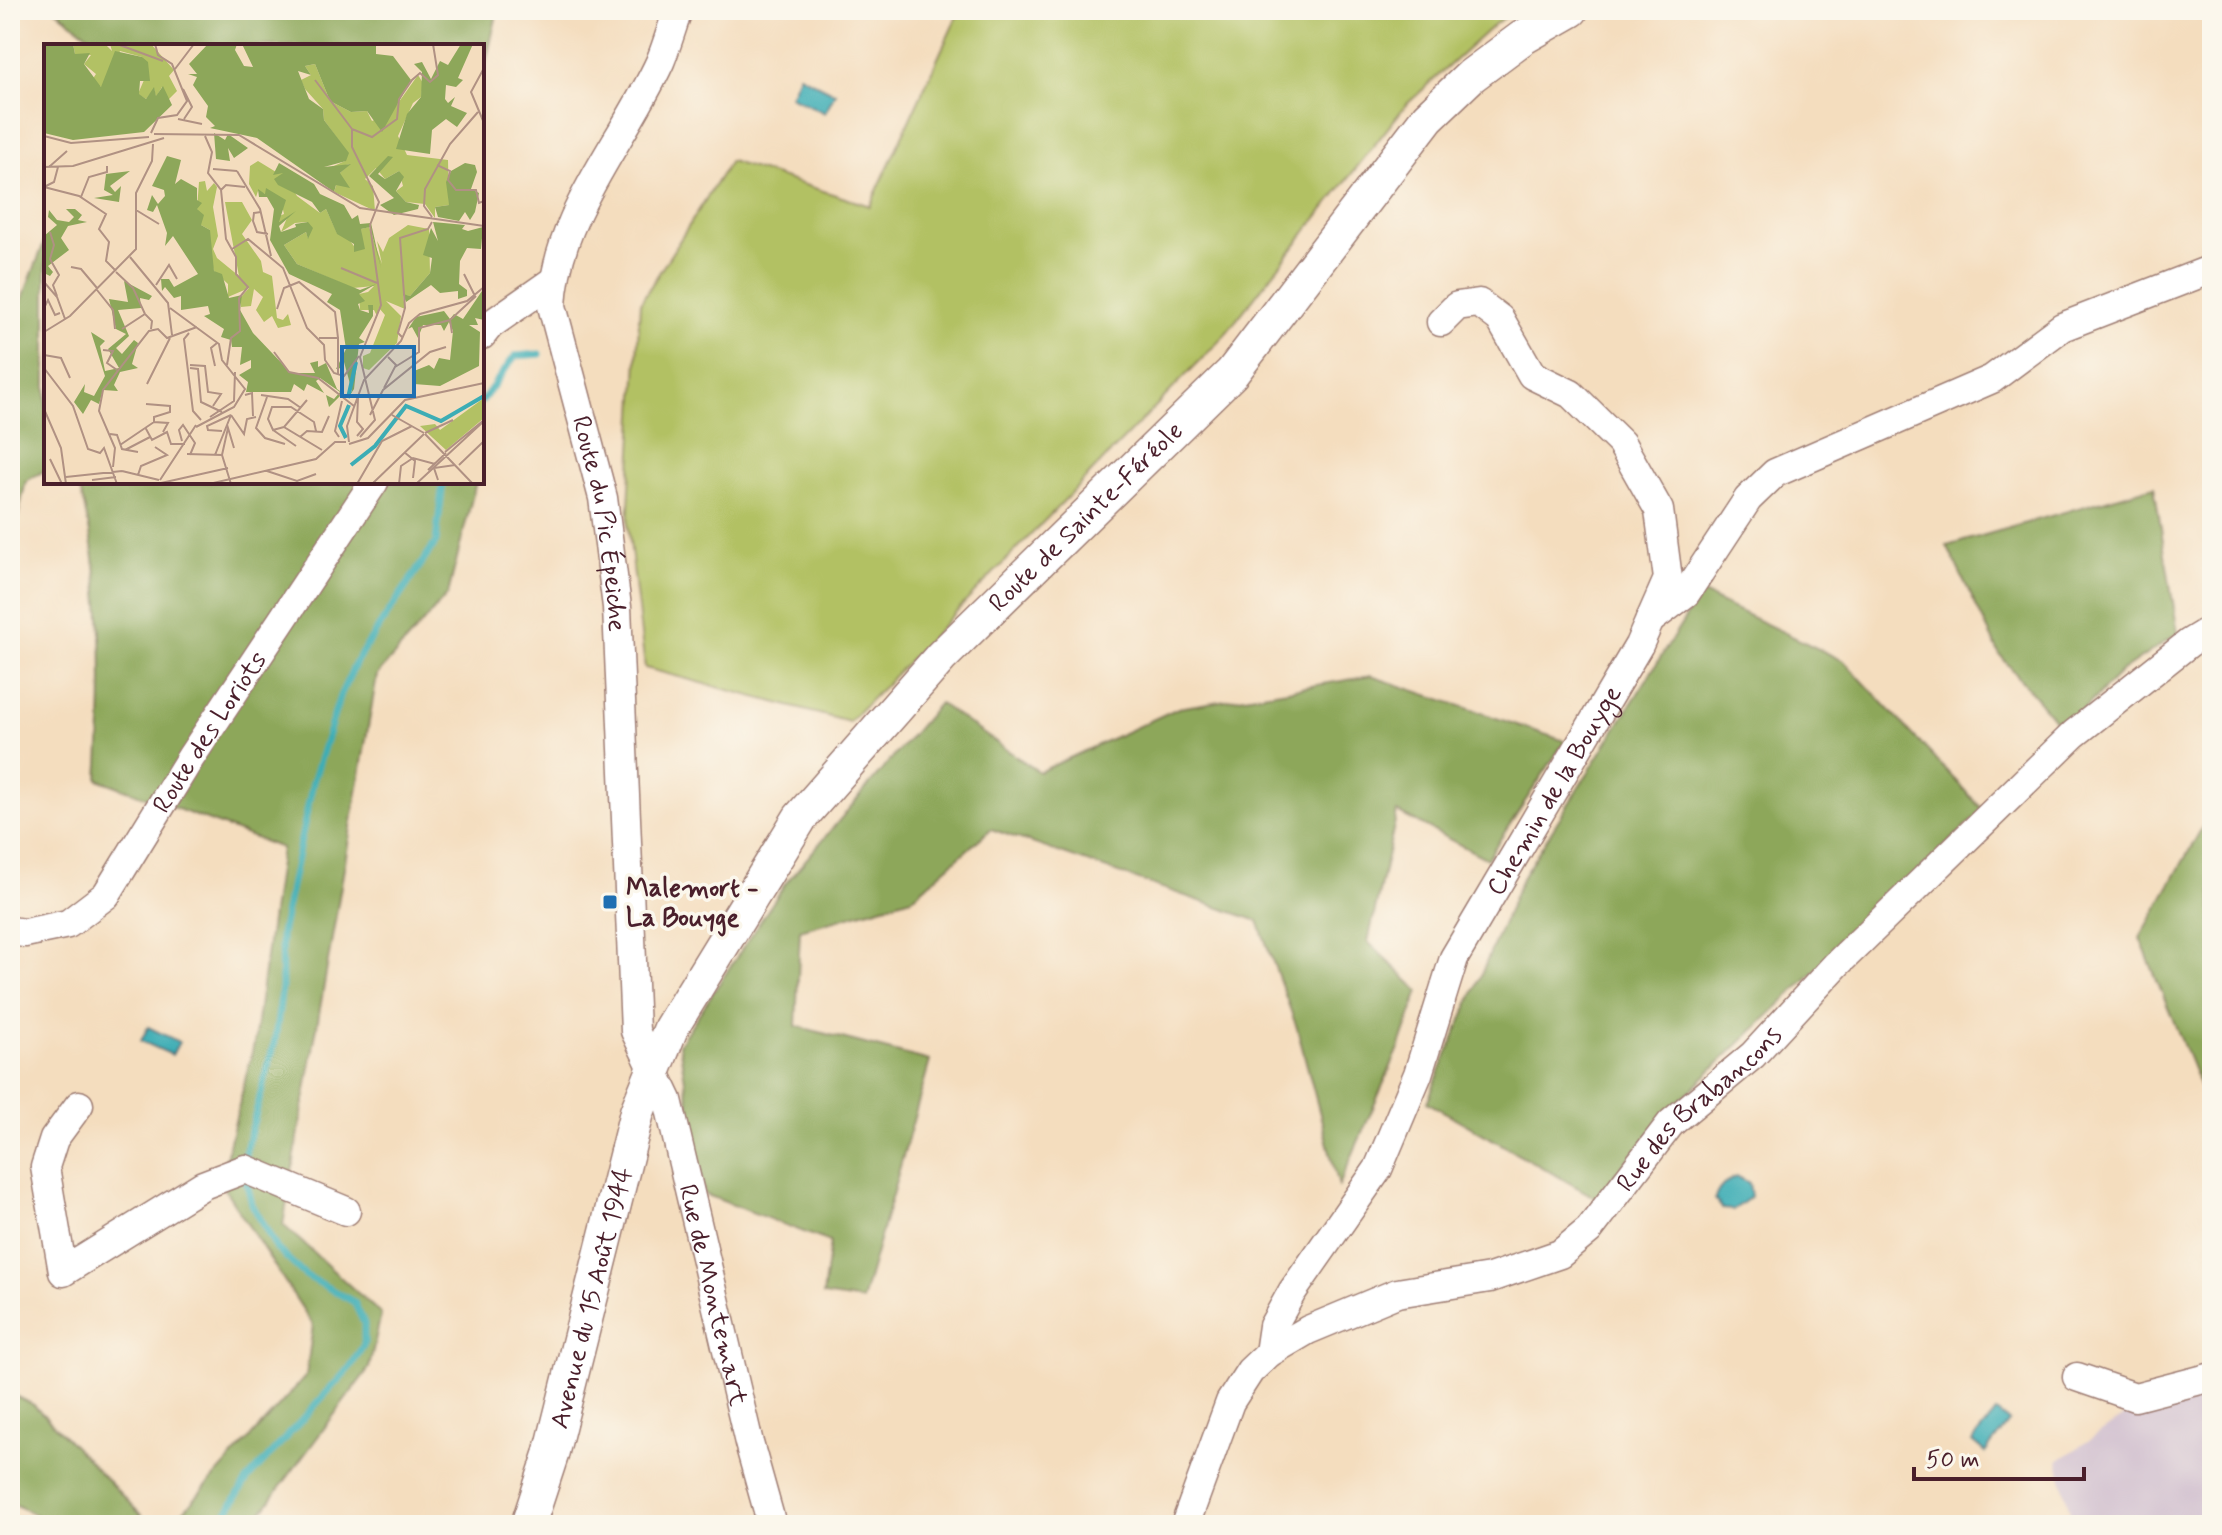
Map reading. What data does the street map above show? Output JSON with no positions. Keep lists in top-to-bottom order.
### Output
{
  "streets": {
    "main road": ["Route de Sainte-Féréole", "Avenue du 15 Août 1944"],
    "street": [
      "Route du Pic Épeiche",
      "Route des Loriots",
      "Chemin de la Bouyge",
      "Rue des Brabancons",
      "Rue de Montemart"
    ]
  },
  "crossings": [
    ["Route de Sainte-Féréole", "Route du Pic Épeiche"],
    ["Route de Sainte-Féréole", "Rue de Montemart"],
    ["Route de Sainte-Féréole", "Avenue du 15 Août 1944"],
    ["Route du Pic Épeiche", "Rue de Montemart"],
    ["Route du Pic Épeiche", "Avenue du 15 Août 1944"],
    ["Chemin de la Bouyge", "Rue des Brabancons"],
    ["Rue de Montemart", "Avenue du 15 Août 1944"]
  ],
  "places": {
    "transit": ["Malemort - La Bouyge"]
  },
  "scale_bar": "50 m"
}
